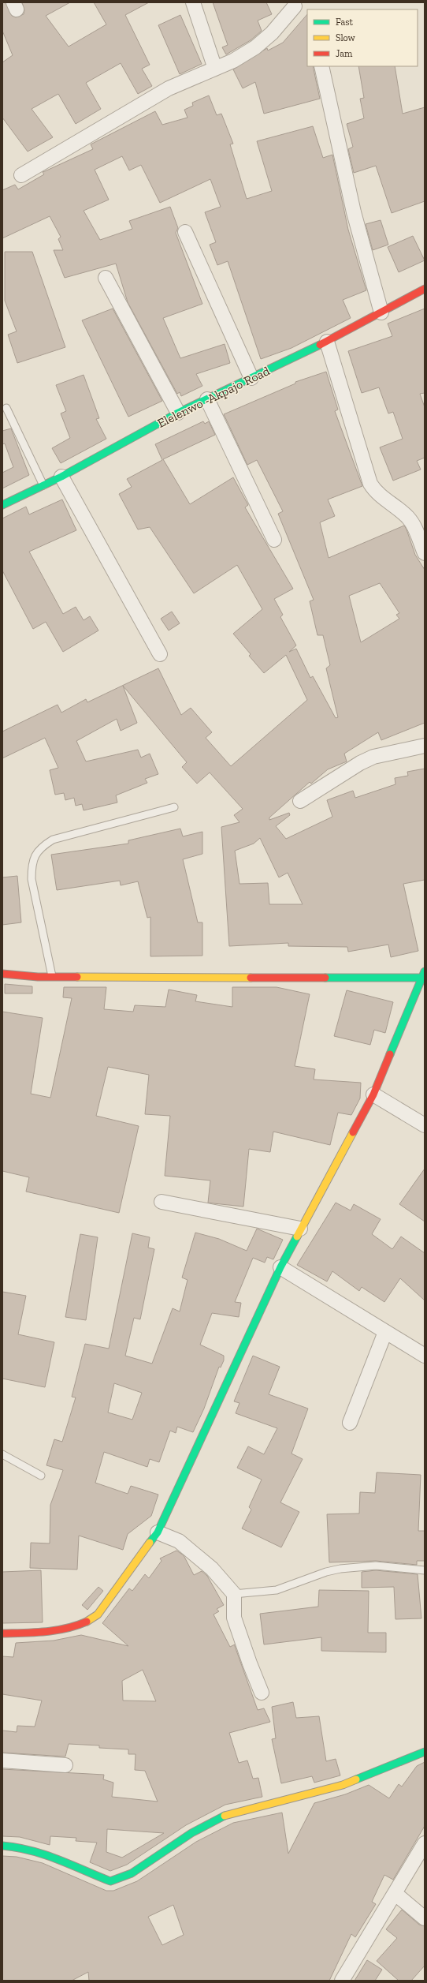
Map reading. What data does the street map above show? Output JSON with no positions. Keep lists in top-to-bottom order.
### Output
{
  "streets": {
    "street": ["Elelenwo -Akpajo Road"]
  },
  "legend": ["Fast", "Slow", "Jam"]
}
